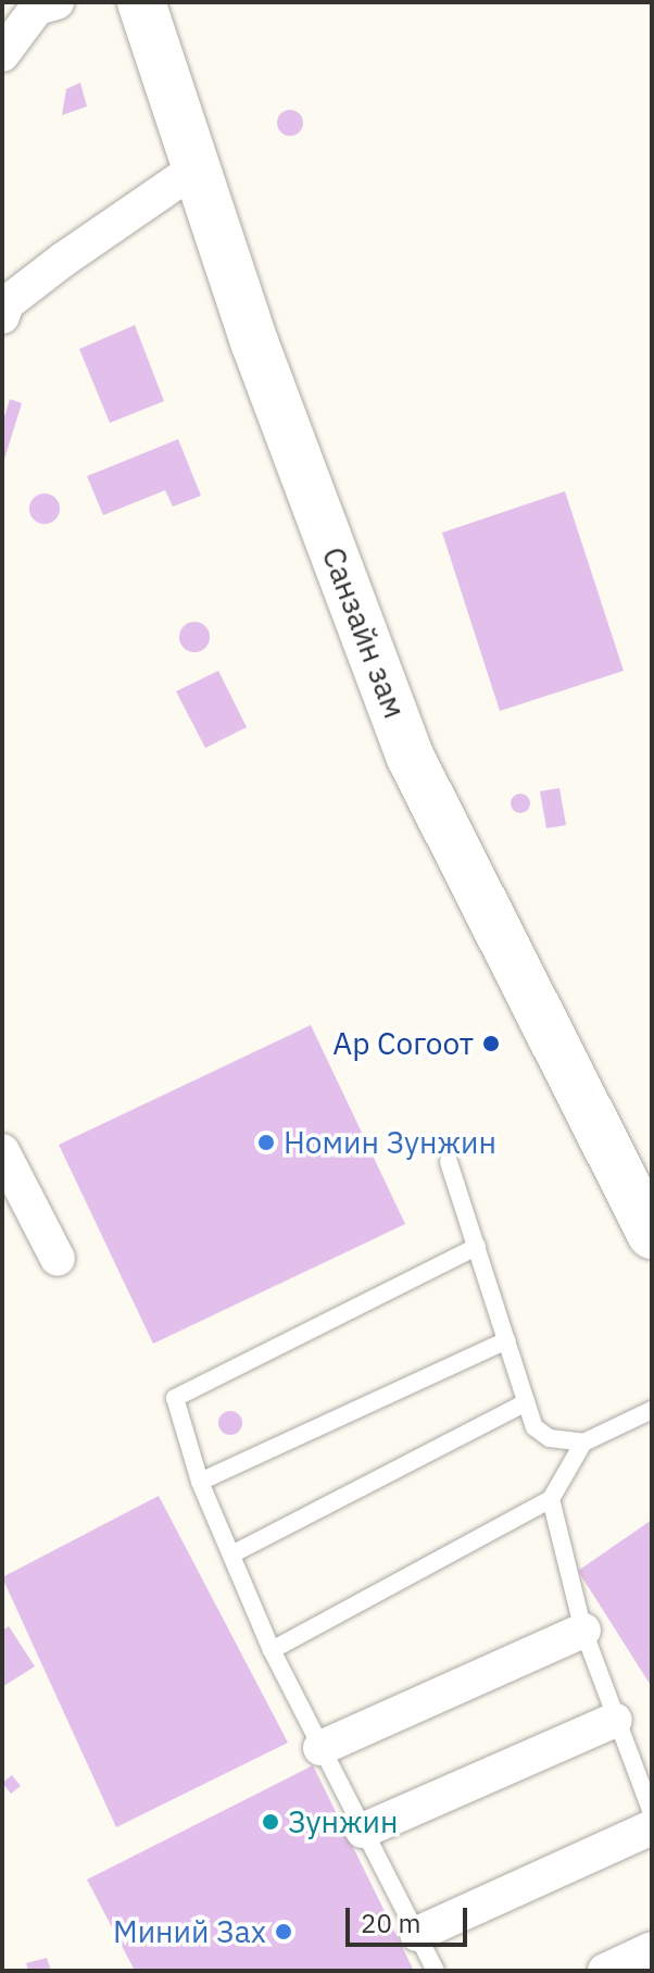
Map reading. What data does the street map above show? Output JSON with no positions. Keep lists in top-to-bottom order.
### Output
{
  "streets": {
    "main road": ["Санзайн зам"]
  },
  "places": [
    "Ар Согоот",
    "Номин Зунжин",
    "Зунжин",
    "Миний Зах"
  ],
  "scale_bar": "20 m"
}
